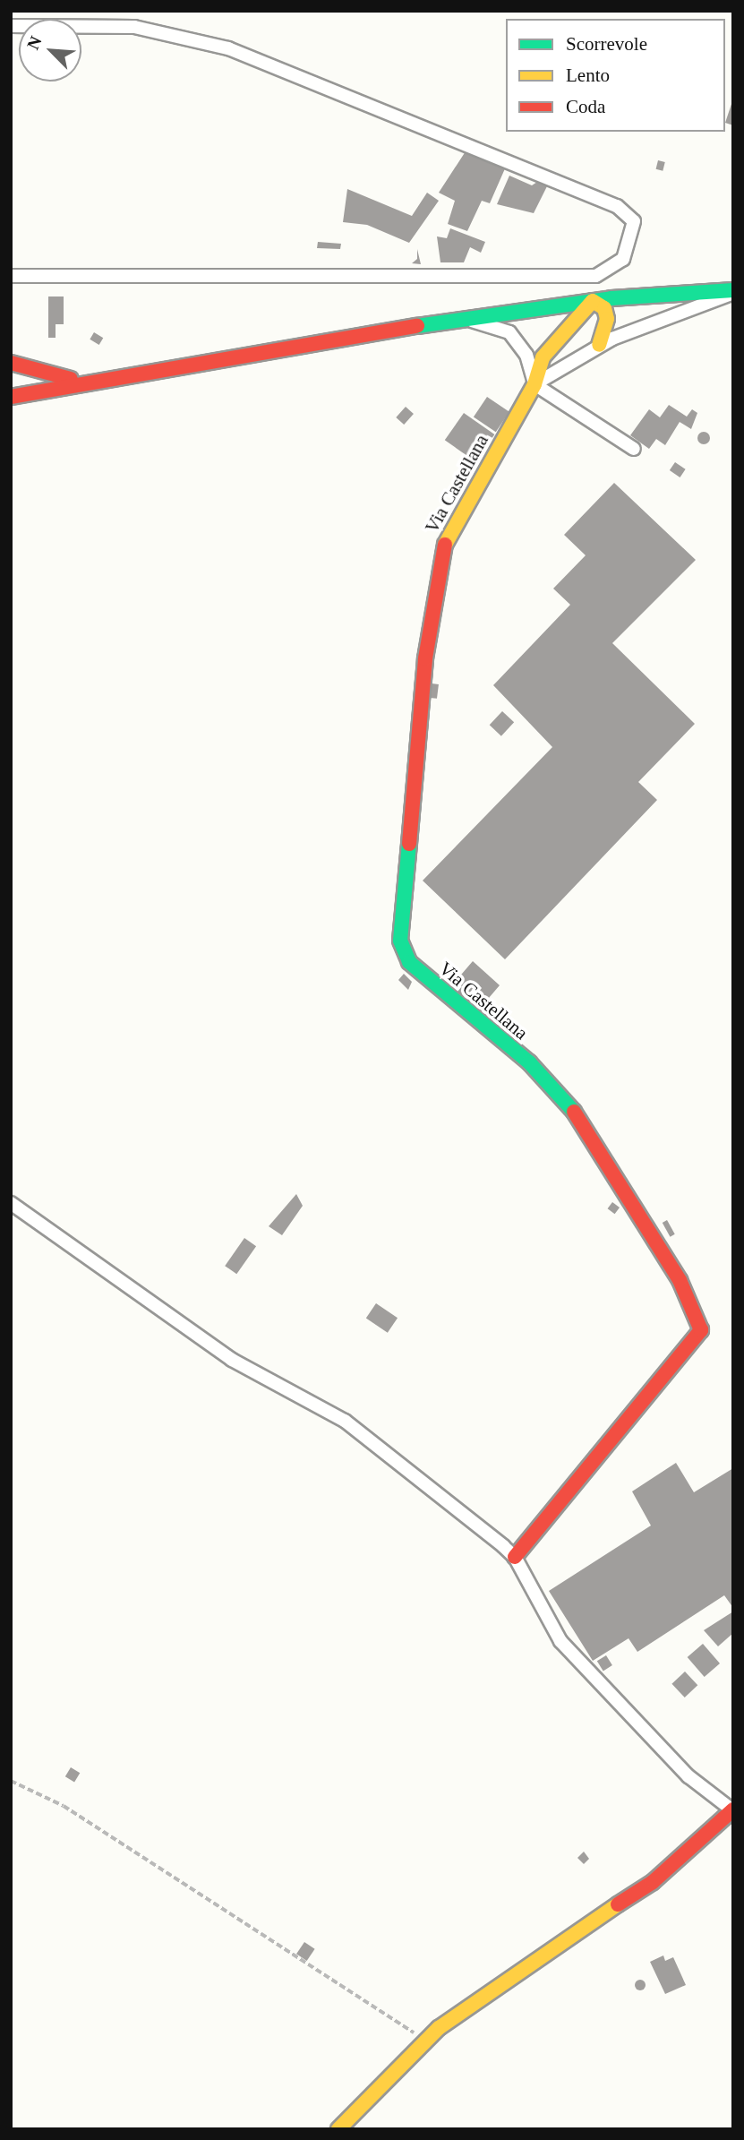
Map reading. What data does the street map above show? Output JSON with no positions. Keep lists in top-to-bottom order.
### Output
{
  "streets": {
    "street": ["Via Castellana"]
  },
  "legend": ["Scorrevole", "Lento", "Coda"],
  "north": "top left"
}
